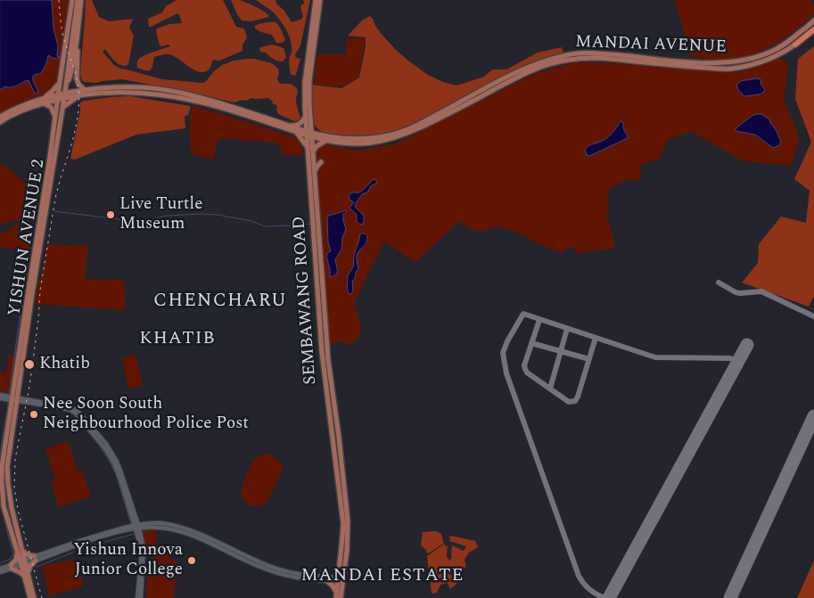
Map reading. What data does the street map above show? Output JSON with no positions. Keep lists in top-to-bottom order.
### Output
{
  "streets": {
    "main road": ["MANDAI AVENUE", "YISHUN AVENUE 2", "SEMBAWANG ROAD"]
  },
  "crossings": [
    ["MANDAI AVENUE", "SEMBAWANG ROAD"]
  ],
  "districts": ["CHENCHARU", "KHATIB", "MANDAI ESTATE"],
  "places": [
    "Live Turtle Museum",
    "Khatib",
    "Nee Soon South Neighbourhood Police Post",
    "Yishun Innova Junior College"
  ]
}
